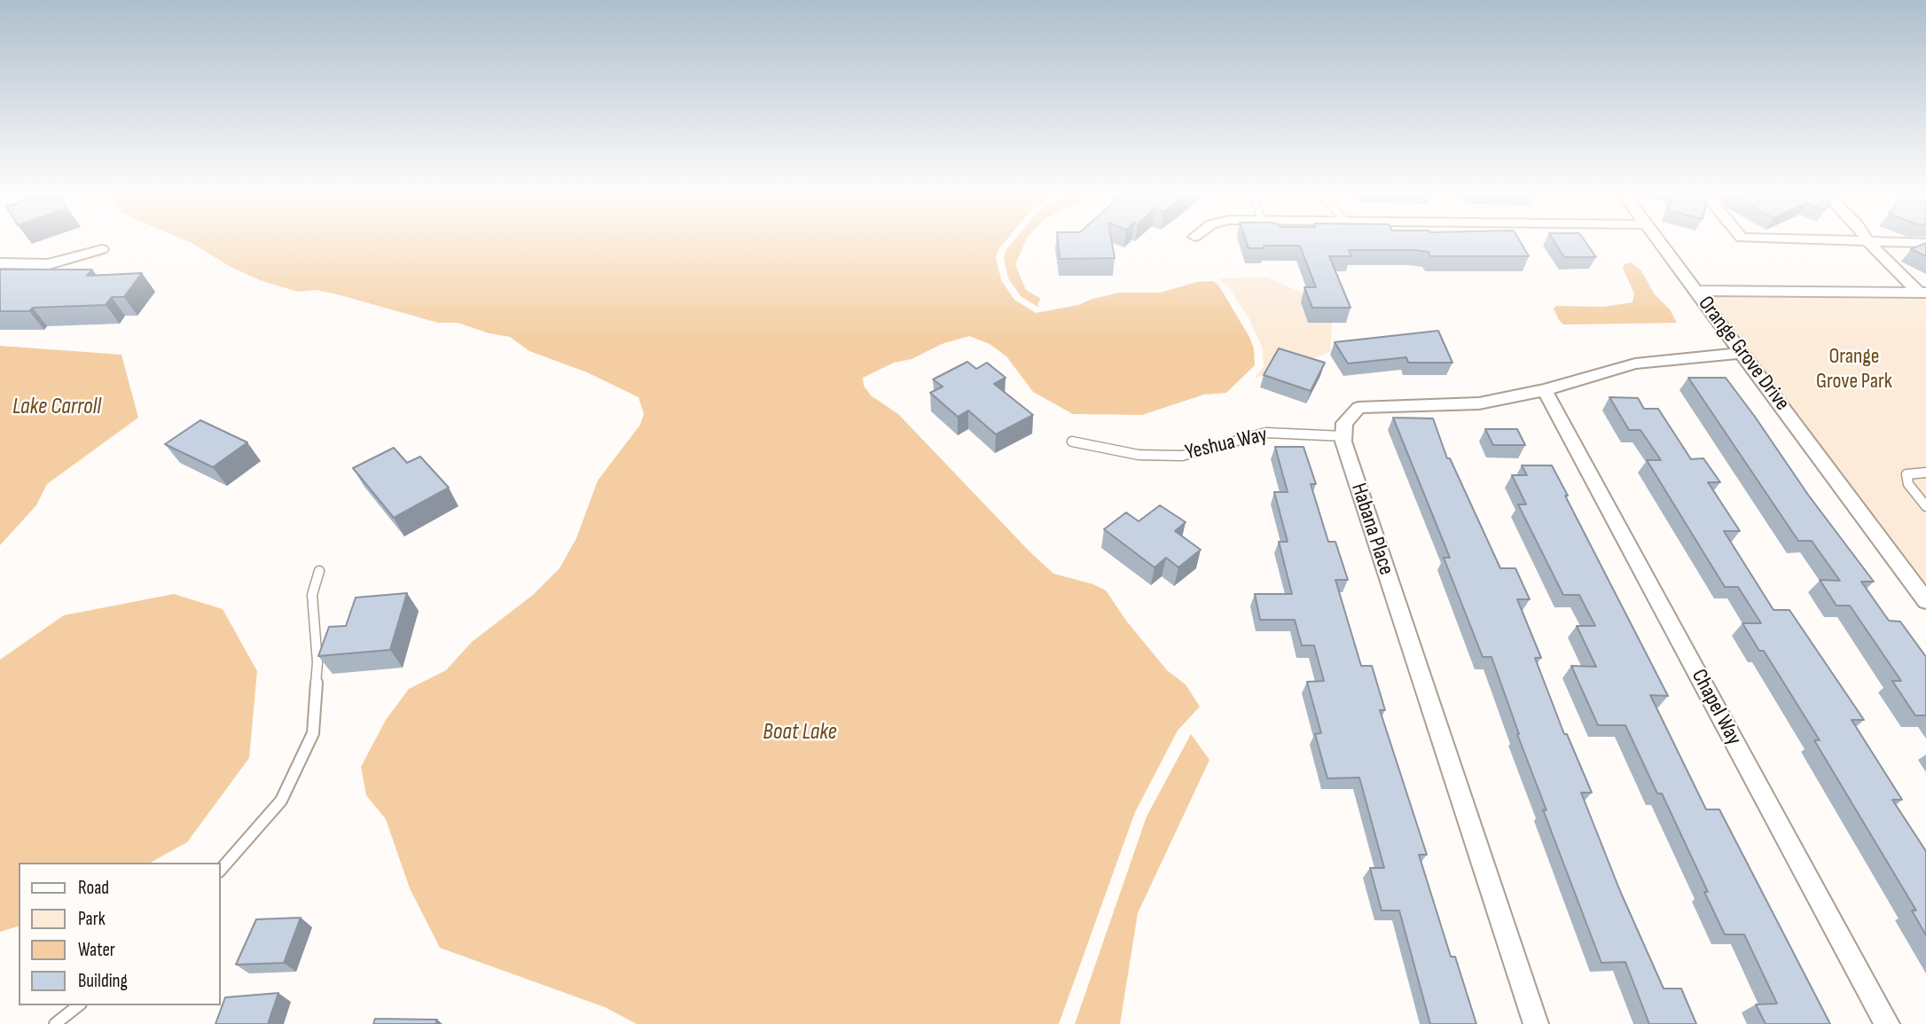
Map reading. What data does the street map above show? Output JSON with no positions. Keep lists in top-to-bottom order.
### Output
{
  "streets": {
    "street": ["Orange Grove Drive", "Habana Place", "Chapel Way"],
    "lane": ["Yeshua Way"]
  },
  "crossings": [
    ["Yeshua Way", "Habana Place"]
  ],
  "water": ["Lake Carroll", "Boat Lake"],
  "parks": ["Orange Grove Park"],
  "legend": [
    "Road",
    "Park",
    "Water",
    "Building"
  ]
}
